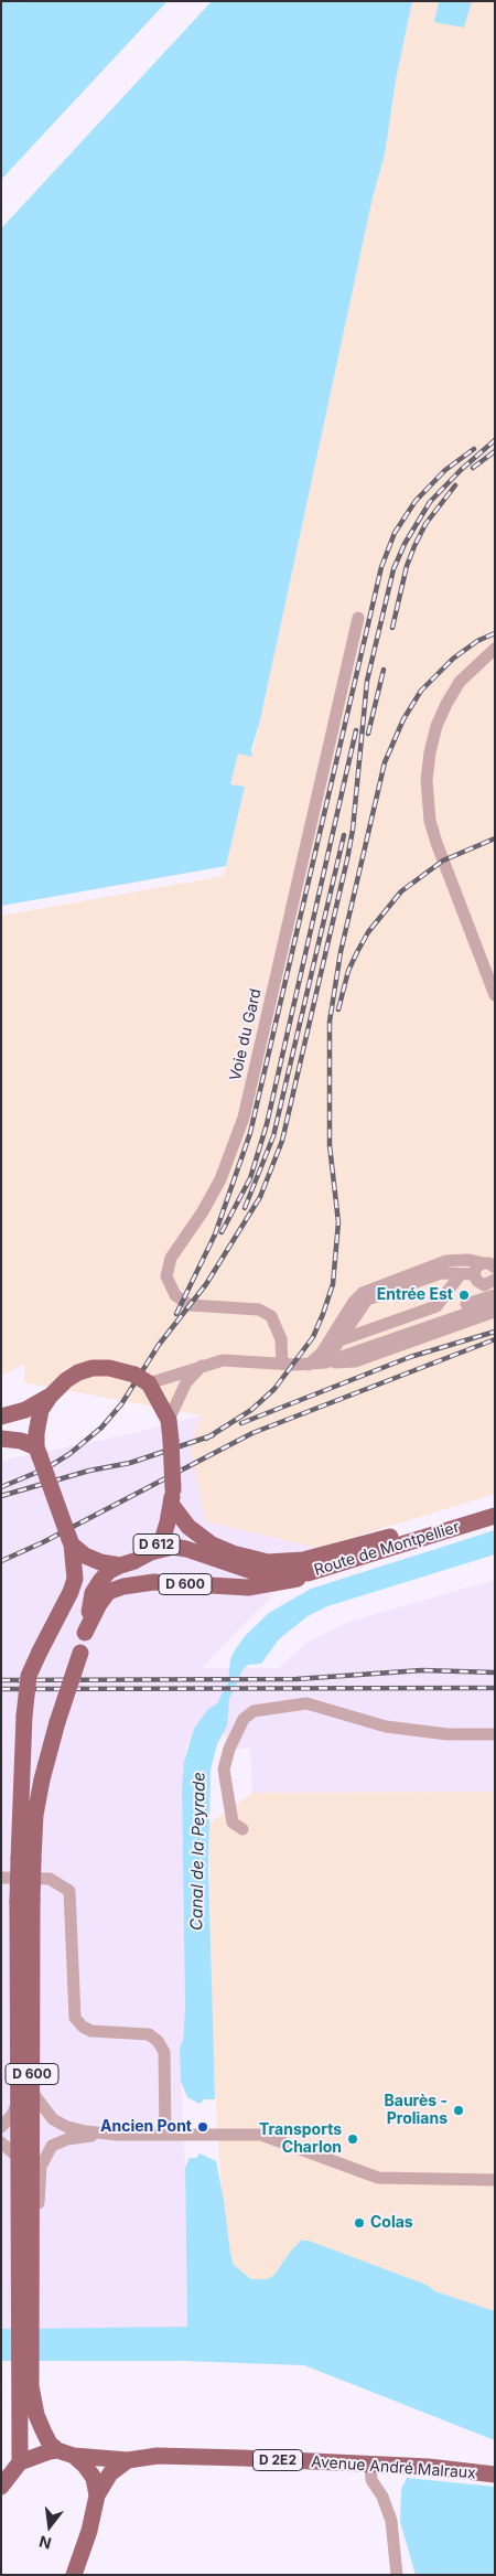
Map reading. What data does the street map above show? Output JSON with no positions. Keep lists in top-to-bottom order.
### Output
{
  "streets": {
    "main road": [
      "D 612",
      "Route de Montpellier",
      "D 600",
      "D 2E2",
      "Avenue André Malraux"
    ],
    "street": ["Voie du Gard"]
  },
  "crossings": [
    ["D 612", "Route de Montpellier"],
    ["D 612", "D 600"],
    ["Route de Montpellier", "D 600"],
    ["D 600", "Avenue André Malraux"]
  ],
  "water": ["Canal de la Peyrade"],
  "places": [
    "Entrée Est",
    "Baurès - Prolians",
    "Ancien Pont",
    "Transports Charlon",
    "Colas"
  ],
  "north": "bottom"
}
